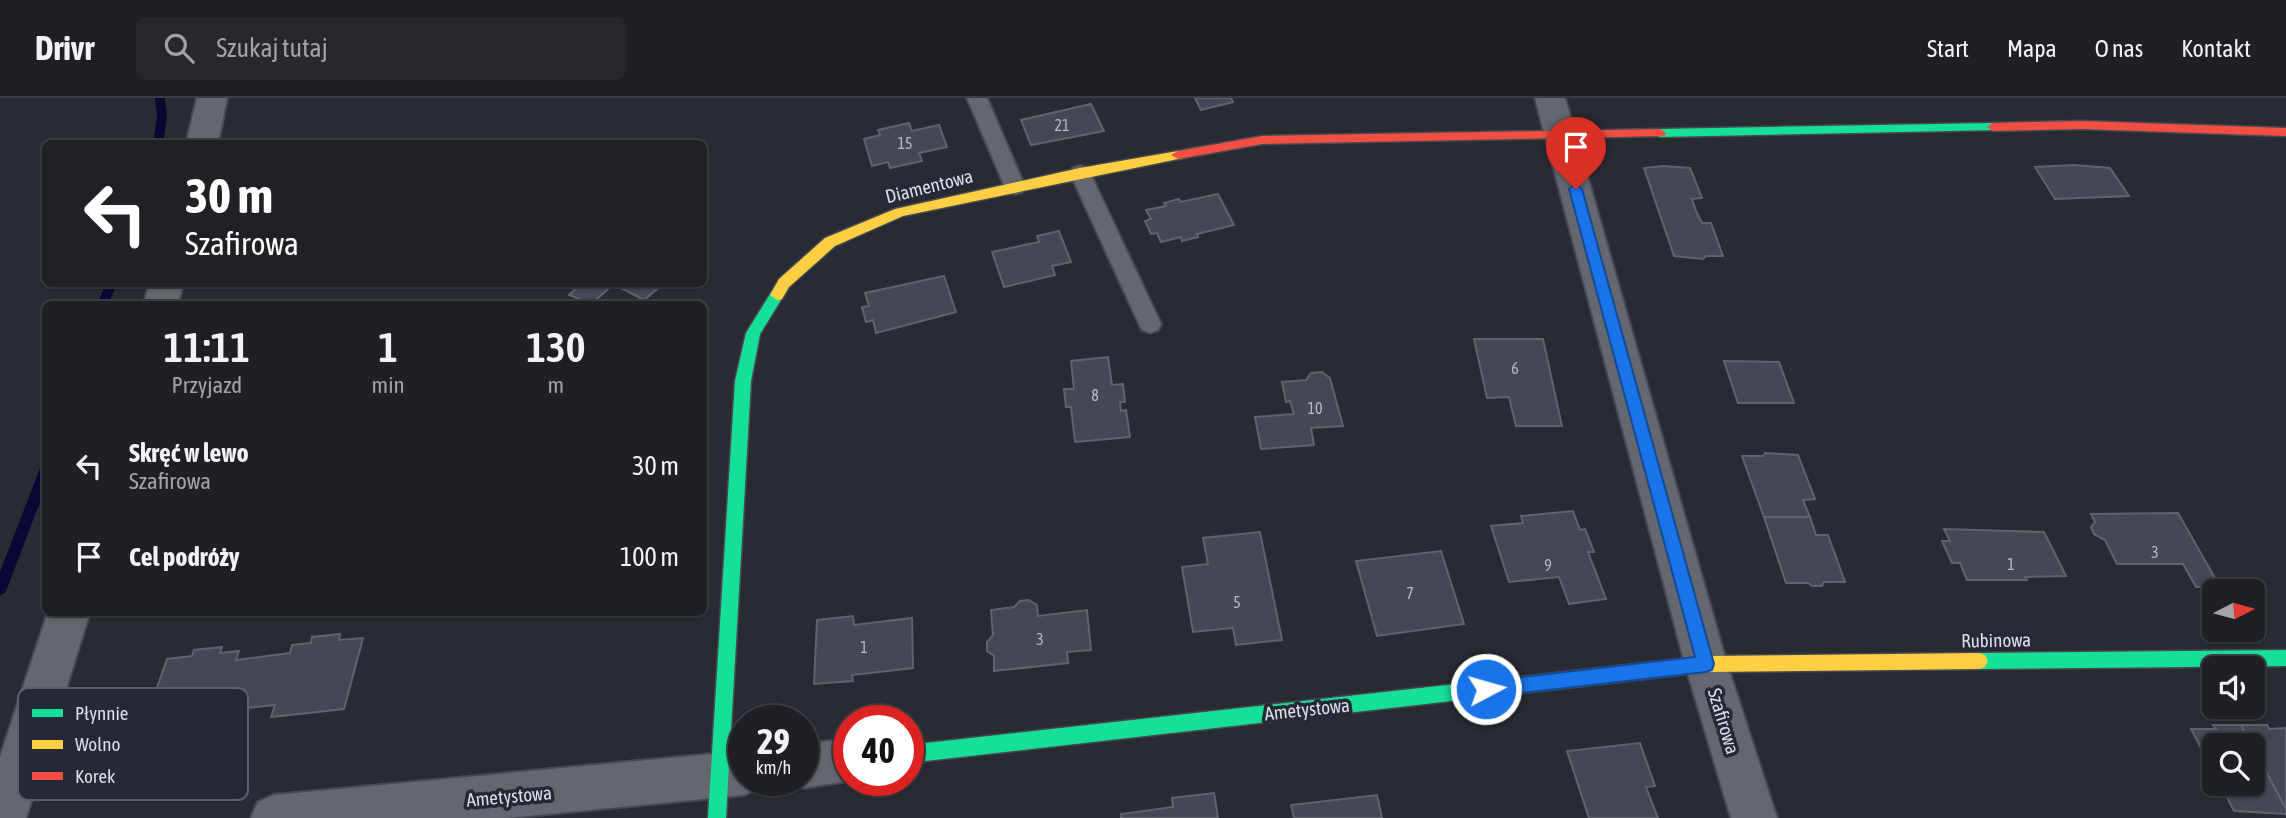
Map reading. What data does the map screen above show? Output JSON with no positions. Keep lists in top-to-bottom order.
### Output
{
  "streets": {
    "street": [
      "Diamentowa",
      "Rubinowa",
      "Ametystowa",
      "Szafirowa"
    ]
  },
  "crossings": [
    ["Diamentowa", "Ametystowa"],
    ["Diamentowa", "Szafirowa"],
    ["Rubinowa", "Ametystowa"],
    ["Rubinowa", "Szafirowa"],
    ["Ametystowa", "Szafirowa"]
  ],
  "house_numbers": [
    "21",
    "15",
    "6",
    "8",
    "10",
    "3",
    "1",
    "9",
    "7",
    "5",
    "3",
    "1"
  ],
  "legend": ["Płynnie", "Wolno", "Korek"],
  "north": "right",
  "page": {
    "header": "Drivr",
    "search": "Szukaj tutaj",
    "nav": [
      "Start",
      "Mapa",
      "O nas",
      "Kontakt"
    ],
    "turn": ["30 m", "Szafirowa"],
    "eta": [
      "11:11",
      "Przyjazd",
      "1",
      "min",
      "130",
      "m"
    ],
    "list": [
      {
        "name": "Skręć w lewo",
        "note": "Szafirowa",
        "value": "30 m"
      },
      {
        "name": "Cel podróży",
        "value": "100 m"
      }
    ],
    "speed": "29 km/h",
    "limit": "40"
  }
}
